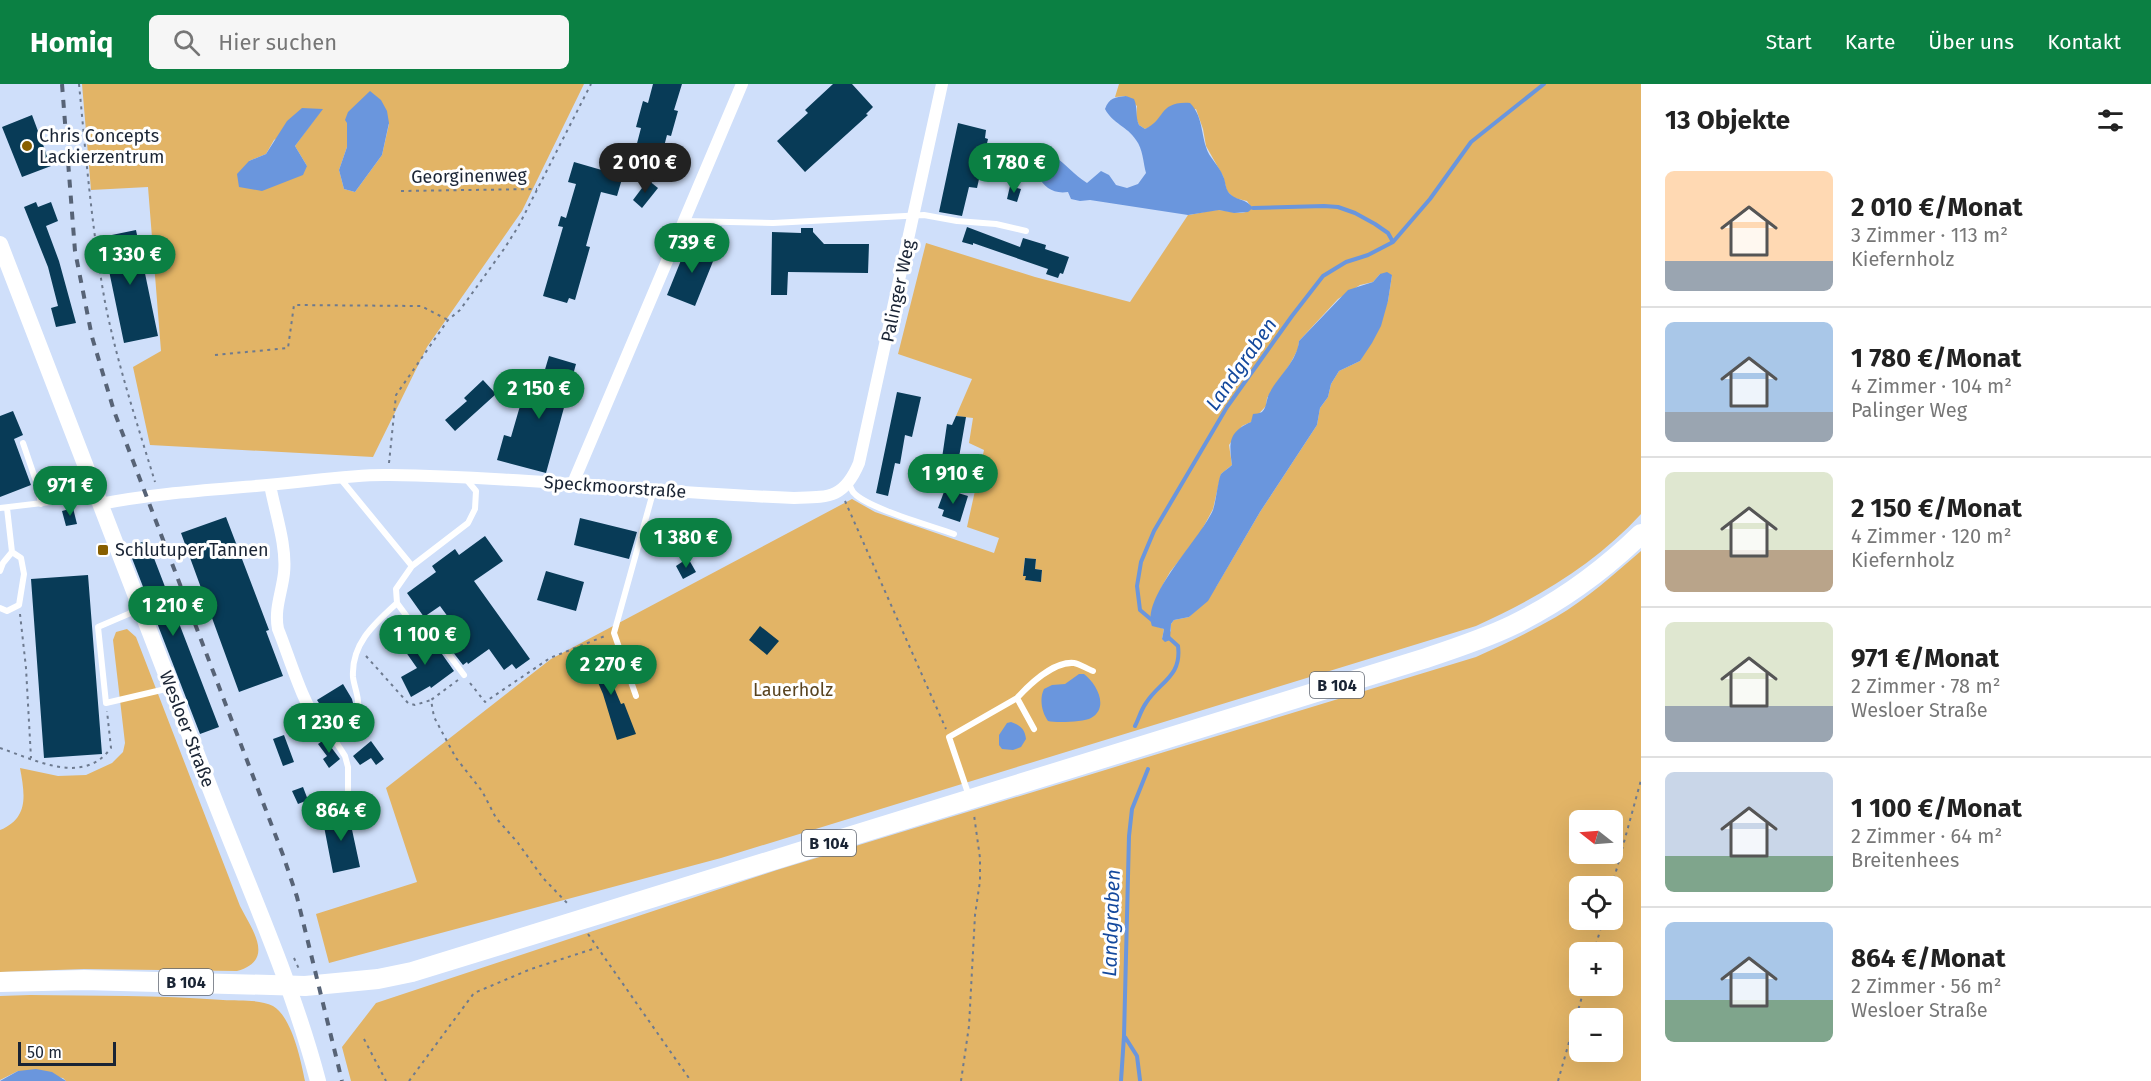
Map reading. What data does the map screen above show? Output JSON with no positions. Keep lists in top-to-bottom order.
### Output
{
  "streets": {
    "main road": ["B 104"],
    "street": ["Palinger Weg", "Speckmoorstraße", "Wesloer Straße"],
    "path": ["Georginenweg"]
  },
  "crossings": [
    ["Palinger Weg", "Speckmoorstraße"],
    ["Speckmoorstraße", "Wesloer Straße"],
    ["B 104", "Wesloer Straße"]
  ],
  "water": ["Landgraben"],
  "parks": ["Lauerholz"],
  "places": {
    "other": ["Chris Concepts Lackierzentrum"],
    "transit": ["Schlutuper Tannen"]
  },
  "scale_bar": "50 m",
  "north": "left",
  "page": {
    "header": "Homiq",
    "search": "Hier suchen",
    "nav": [
      "Start",
      "Karte",
      "Über uns",
      "Kontakt"
    ],
    "heading": "13 Objekte",
    "price": [
      "2 010 €",
      "1 780 €",
      "739 €",
      "1 330 €",
      "2 150 €",
      "1 910 €",
      "971 €",
      "1 380 €",
      "1 210 €",
      "1 100 €",
      "2 270 €",
      "1 230 €",
      "864 €"
    ],
    "list": [
      {
        "name": "2 010 €/Monat",
        "note": "3 Zimmer · 113 m² · Kiefernholz"
      },
      {
        "name": "1 780 €/Monat",
        "note": "4 Zimmer · 104 m² · Palinger Weg"
      },
      {
        "name": "2 150 €/Monat",
        "note": "4 Zimmer · 120 m² · Kiefernholz"
      },
      {
        "name": "971 €/Monat",
        "note": "2 Zimmer · 78 m² · Wesloer Straße"
      },
      {
        "name": "1 100 €/Monat",
        "note": "2 Zimmer · 64 m² · Breitenhees"
      },
      {
        "name": "864 €/Monat",
        "note": "2 Zimmer · 56 m² · Wesloer Straße"
      }
    ],
    "map_buttons": ["+", "−"],
    "scale": "50 m"
  }
}
